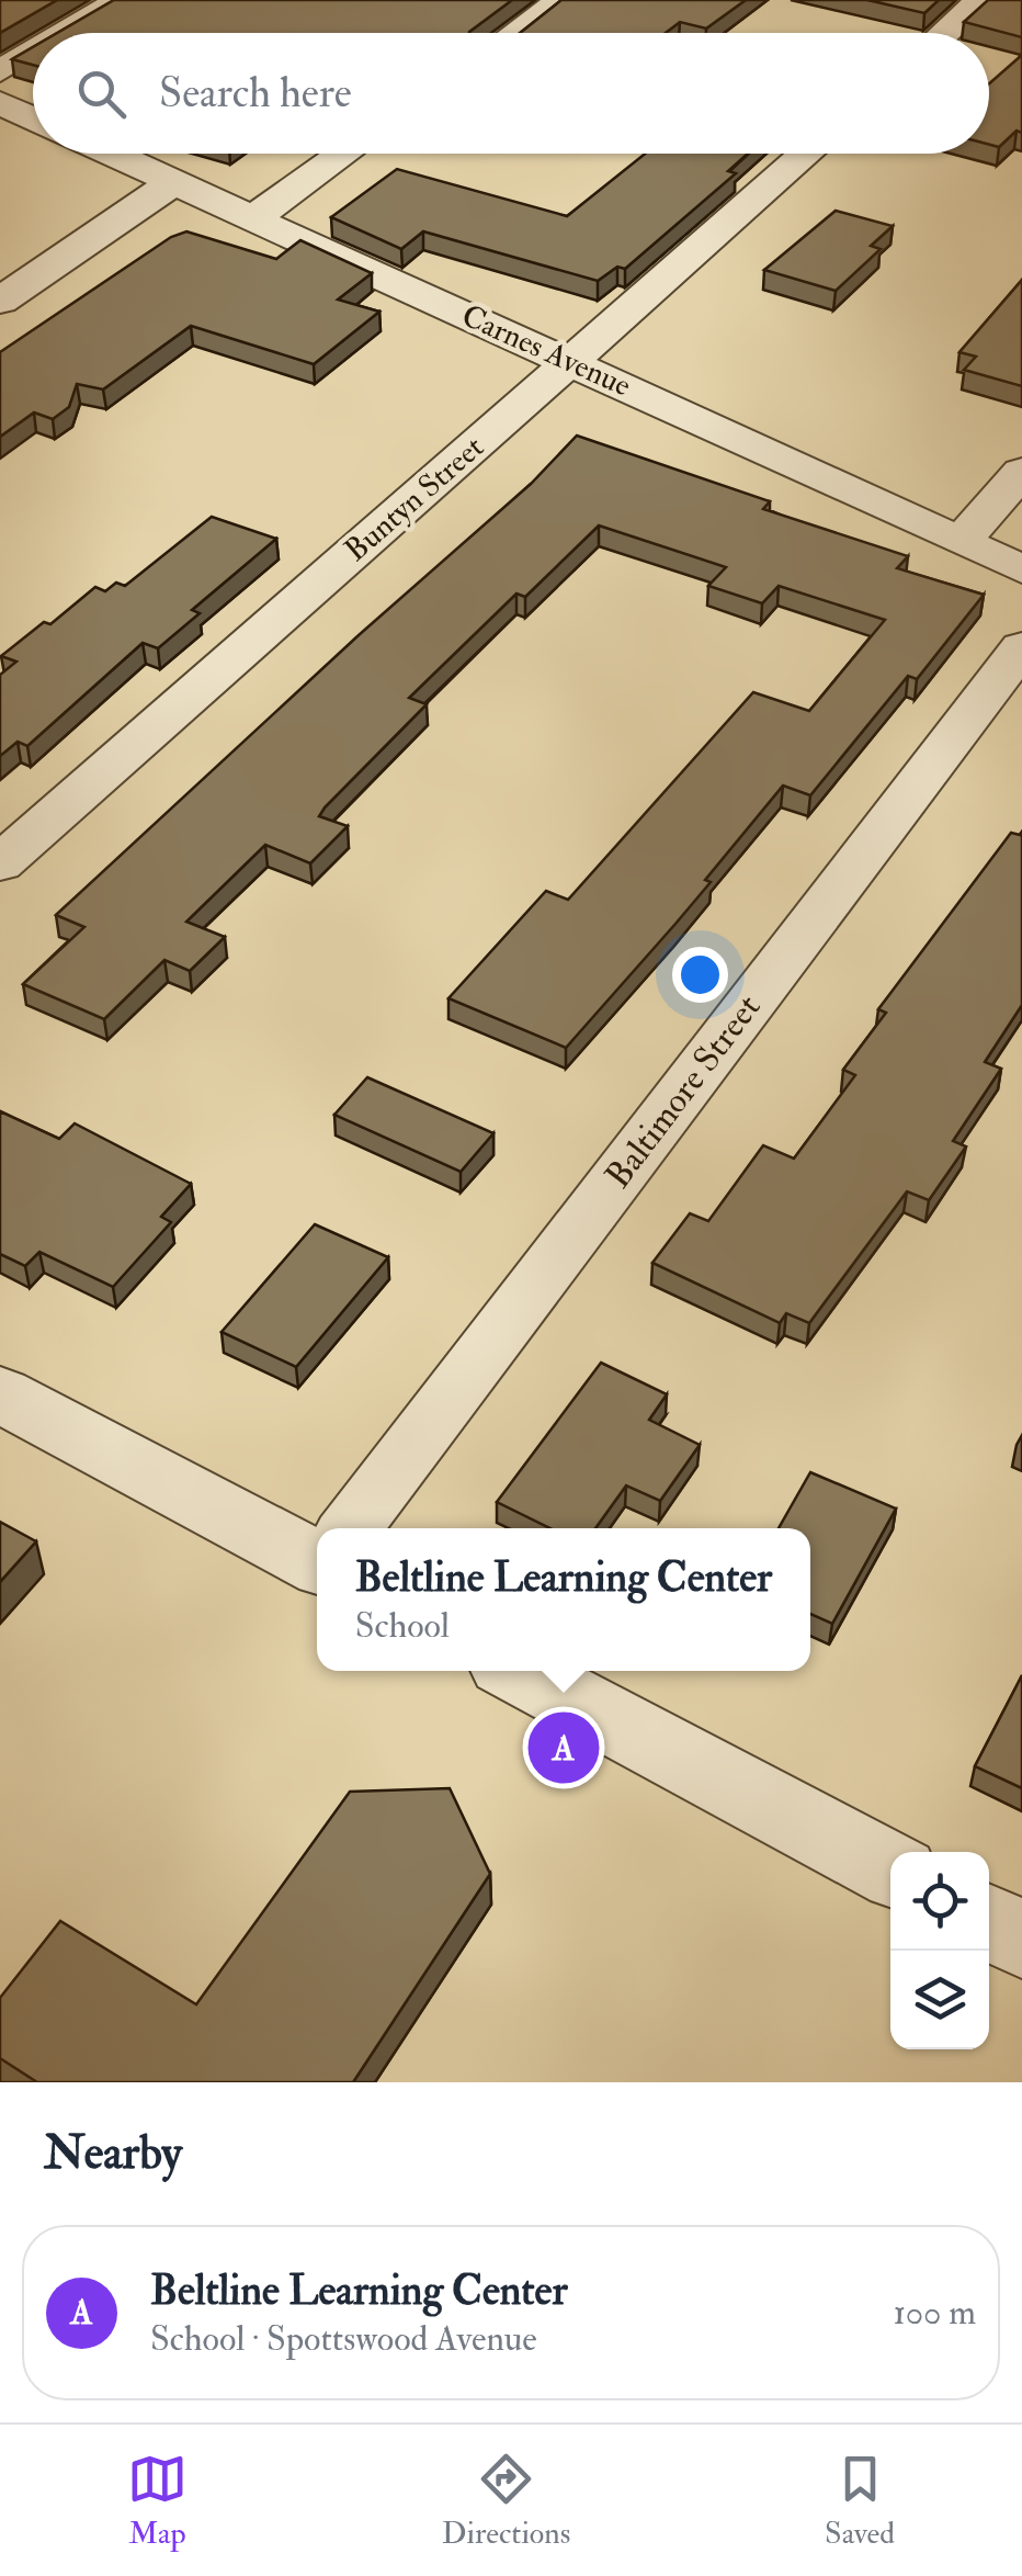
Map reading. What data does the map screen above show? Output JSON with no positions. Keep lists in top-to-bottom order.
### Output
{
  "streets": {
    "street": ["Carnes Avenue", "Buntyn Street", "Baltimore Street"]
  },
  "crossings": [
    ["Carnes Avenue", "Buntyn Street"]
  ],
  "page": {
    "search": "Search here",
    "popup": ["Beltline Learning Center", "School"],
    "pins": "A",
    "heading": "Nearby",
    "list": [
      {
        "mark": "A",
        "name": "Beltline Learning Center",
        "note": "School · Spottswood Avenue",
        "value": "100 m"
      }
    ],
    "nav": ["Map", "Directions", "Saved"]
  }
}
